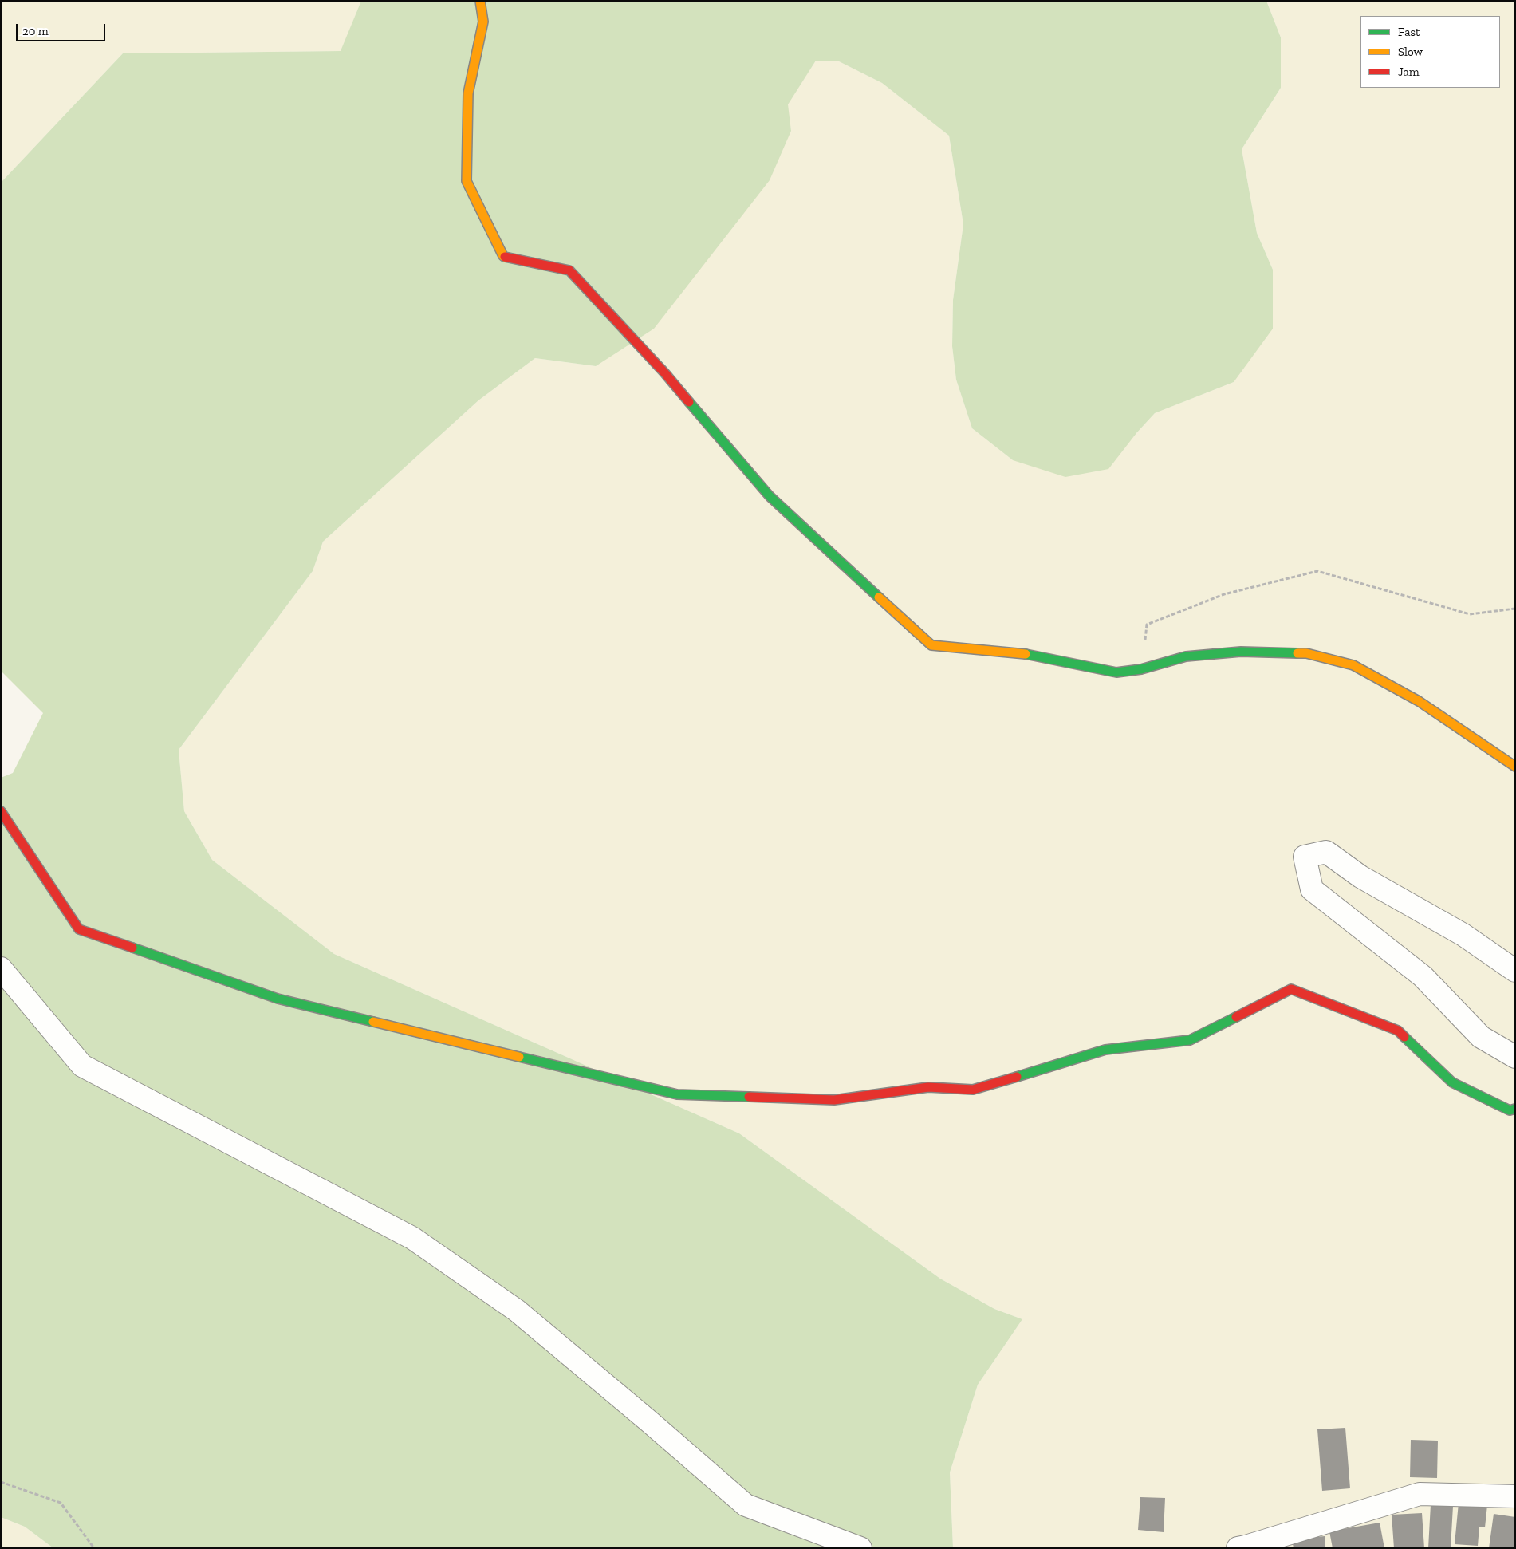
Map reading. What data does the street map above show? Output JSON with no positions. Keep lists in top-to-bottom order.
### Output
{
  "legend": ["Fast", "Slow", "Jam"],
  "scale_bar": "20 m"
}
